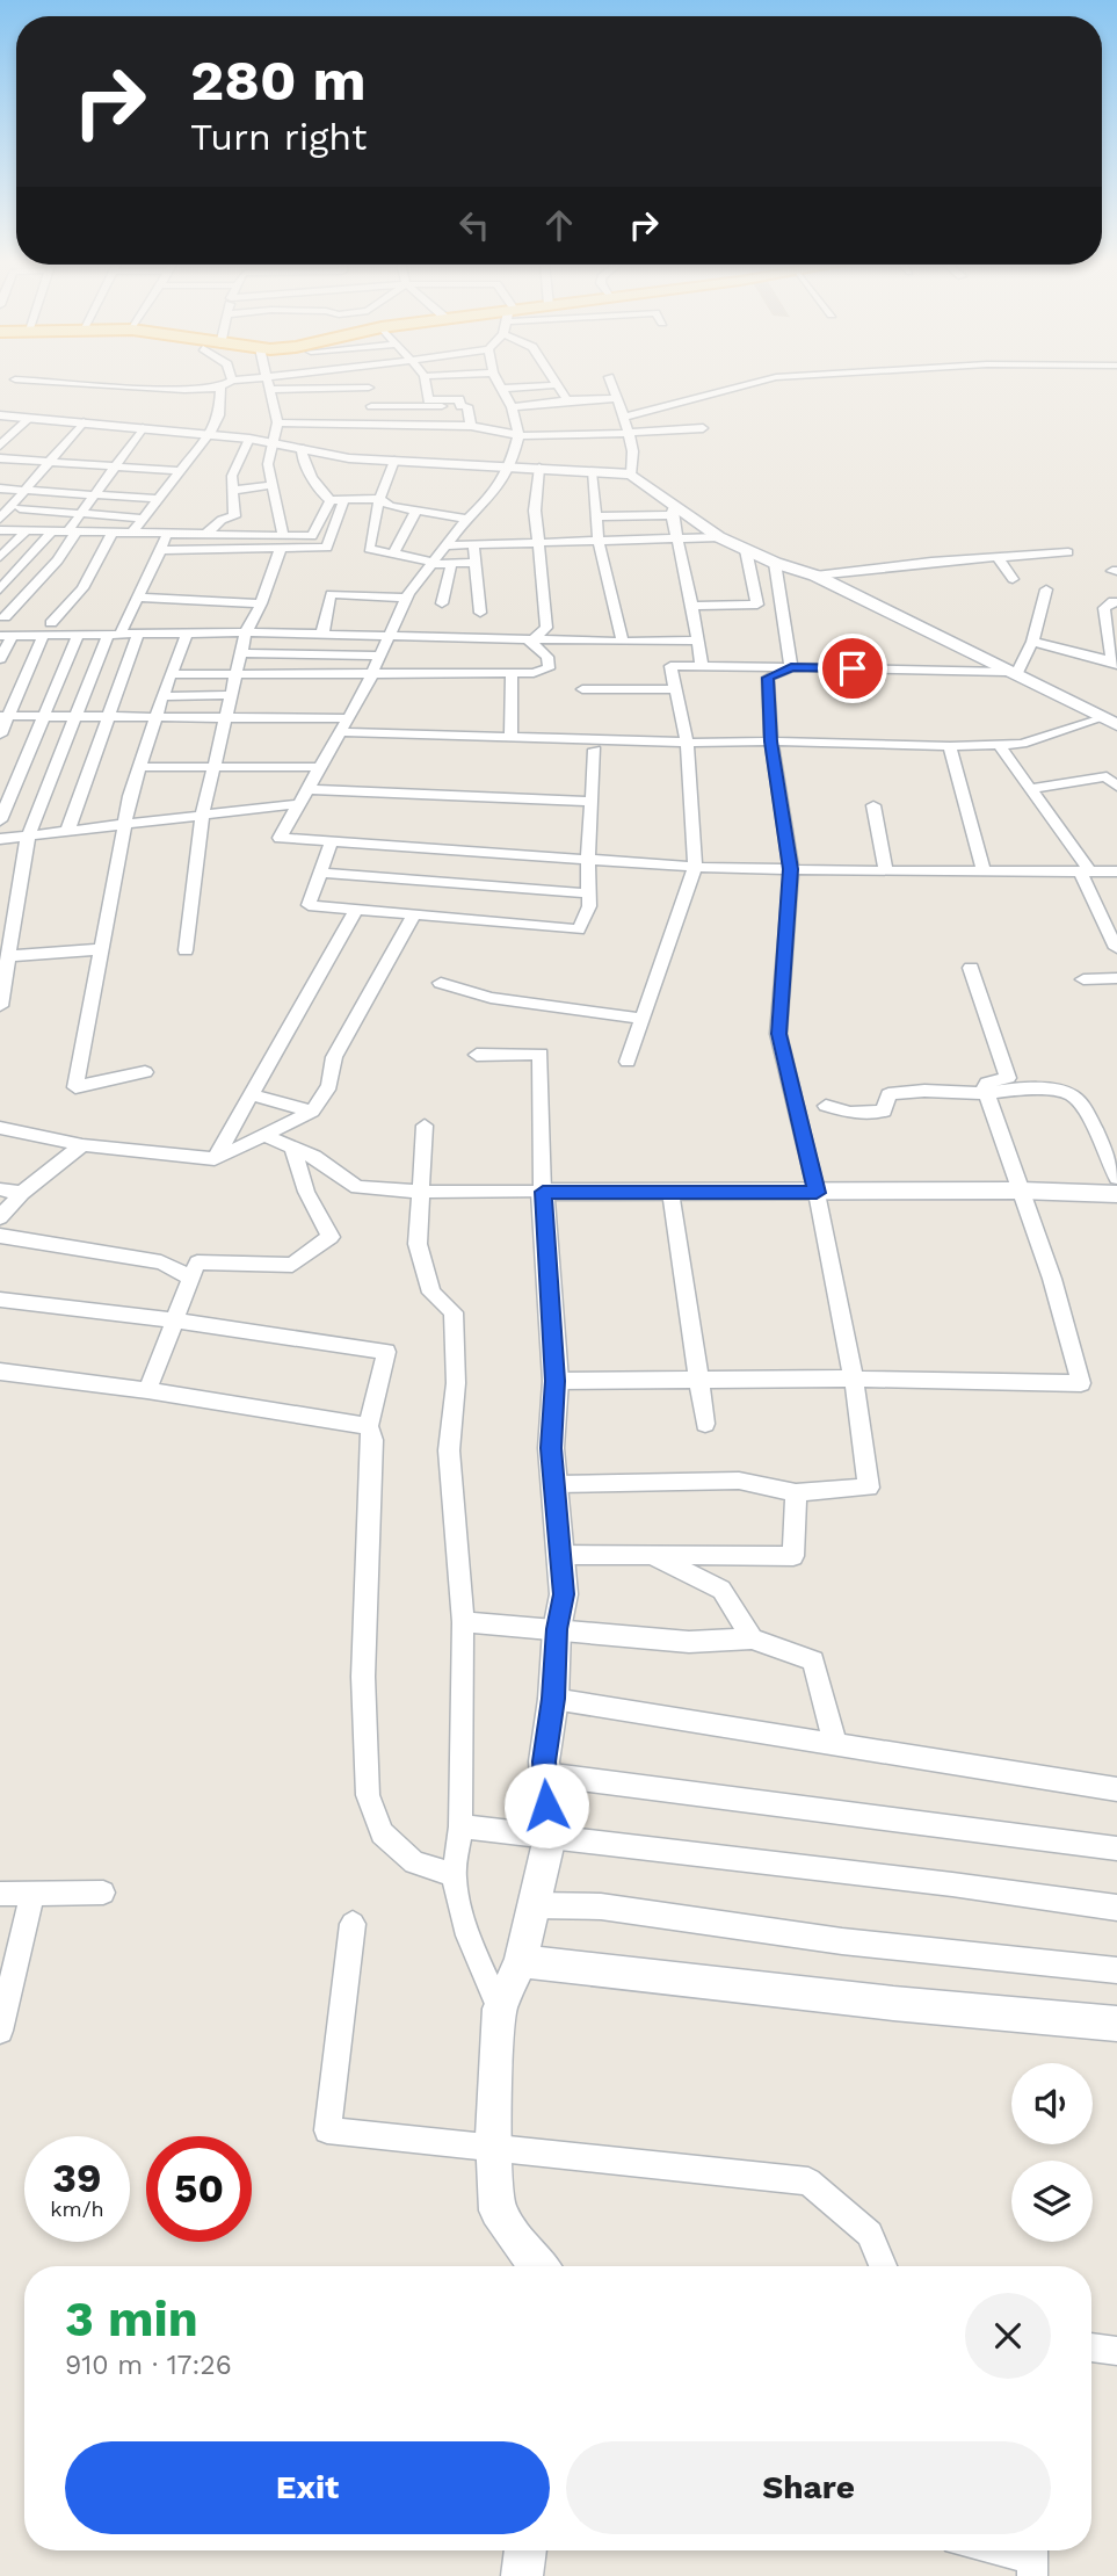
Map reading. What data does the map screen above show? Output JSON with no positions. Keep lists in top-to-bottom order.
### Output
{
  "page": {
    "turn": ["280 m", "Turn right"],
    "speed": "39 km/h",
    "limit": "50",
    "heading": ["3 min", "910 m · 17:26"],
    "buttons": ["Exit", "Share"]
  }
}
